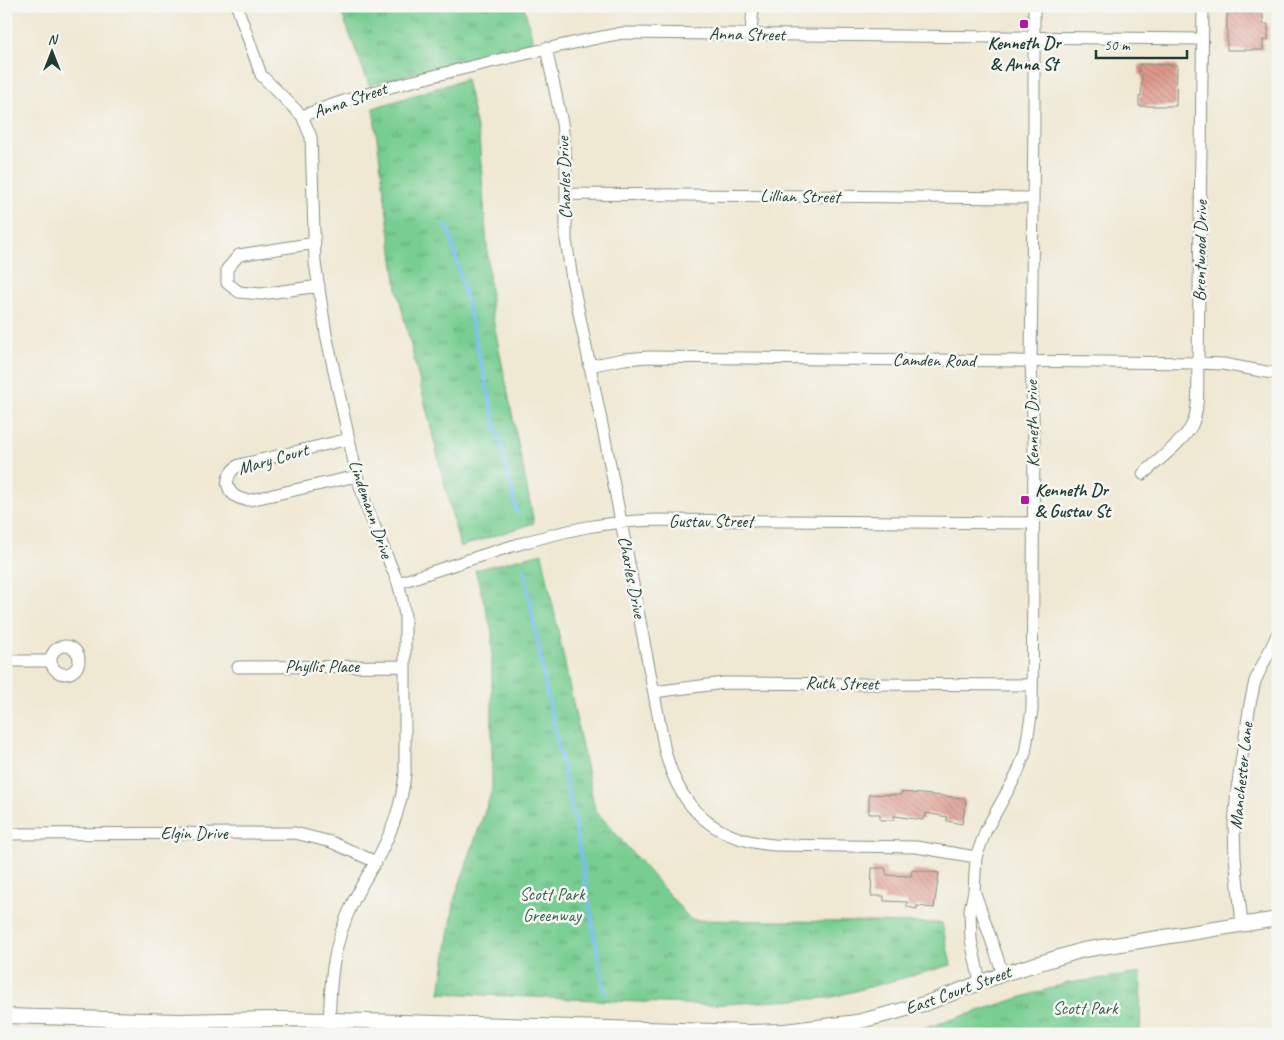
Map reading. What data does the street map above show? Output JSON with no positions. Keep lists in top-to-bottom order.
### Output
{
  "streets": {
    "street": [
      "Anna Street",
      "Charles Drive",
      "Lillian Street",
      "Brentwood Drive",
      "Camden Road",
      "Kenneth Drive",
      "Mary Court",
      "Lindemann Drive",
      "Gustav Street",
      "Phyllis Place",
      "Ruth Street",
      "Manchester Lane",
      "Elgin Drive",
      "East Court Street"
    ]
  },
  "crossings": [
    ["Anna Street", "Charles Drive"],
    ["Anna Street", "Brentwood Drive"],
    ["Anna Street", "Kenneth Drive"],
    ["Anna Street", "Lindemann Drive"],
    ["Charles Drive", "Lillian Street"],
    ["Charles Drive", "Camden Road"],
    ["Charles Drive", "Kenneth Drive"],
    ["Charles Drive", "Gustav Street"],
    ["Charles Drive", "Ruth Street"],
    ["Lillian Street", "Kenneth Drive"],
    ["Brentwood Drive", "Camden Road"],
    ["Camden Road", "Kenneth Drive"],
    ["Kenneth Drive", "Gustav Street"],
    ["Kenneth Drive", "Ruth Street"],
    ["Kenneth Drive", "East Court Street"],
    ["Mary Court", "Lindemann Drive"],
    ["Lindemann Drive", "Gustav Street"],
    ["Lindemann Drive", "Phyllis Place"],
    ["Lindemann Drive", "Elgin Drive"],
    ["Lindemann Drive", "East Court Street"],
    ["Manchester Lane", "East Court Street"]
  ],
  "parks": ["Scott Park Greenway", "Scott Park"],
  "places": {
    "transit": ["Kenneth Dr & Anna St", "Kenneth Dr & Gustav St"]
  },
  "scale_bar": "50 m",
  "north": "top"
}
